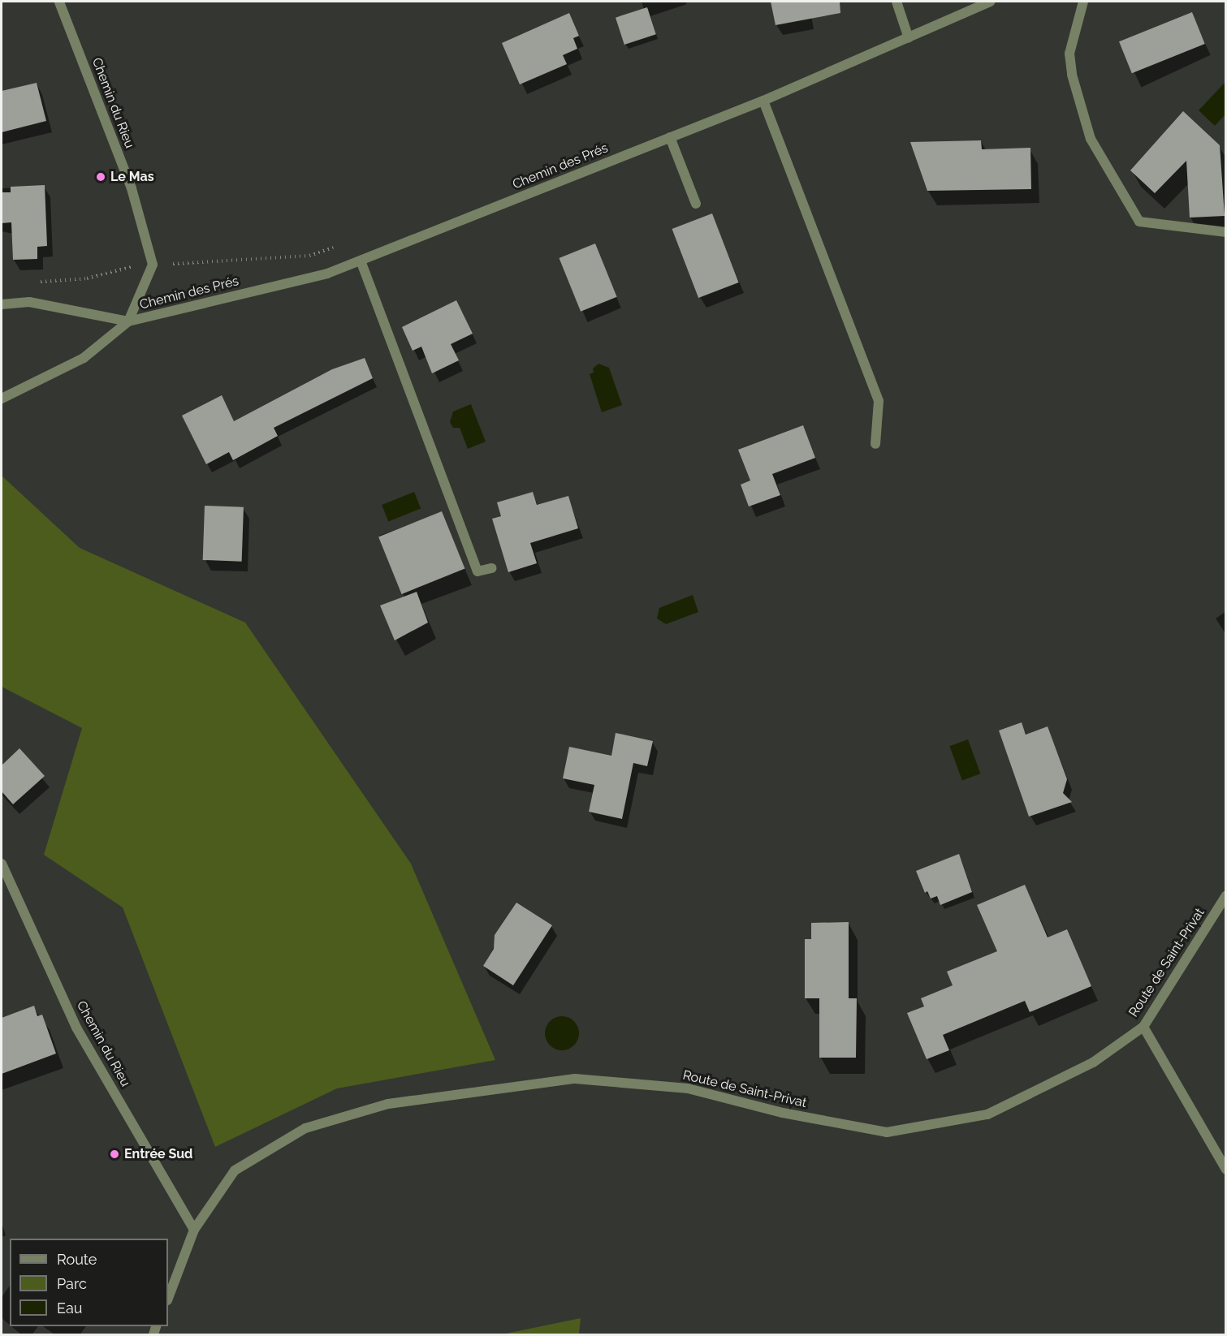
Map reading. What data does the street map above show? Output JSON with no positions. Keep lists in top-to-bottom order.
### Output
{
  "streets": {
    "street": ["Chemin du Rieu", "Chemin des Prés", "Route de Saint-Privat"]
  },
  "crossings": [
    ["Chemin du Rieu", "Route de Saint-Privat"]
  ],
  "places": ["Le Mas", "Entrée Sud"],
  "legend": ["Route", "Parc", "Eau"]
}
